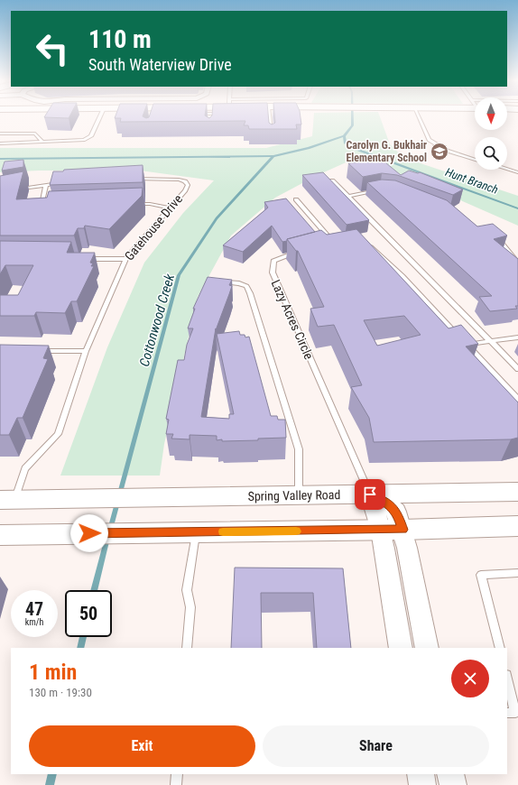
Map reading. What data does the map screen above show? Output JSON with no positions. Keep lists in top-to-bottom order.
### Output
{
  "streets": {
    "main road": ["Spring Valley Road"],
    "lane": ["Gatehouse Drive", "Lazy Acres Circle"]
  },
  "crossings": [
    ["Gatehouse Drive", "Spring Valley Road"],
    ["Lazy Acres Circle", "Spring Valley Road"]
  ],
  "water": ["Hunt Branch", "Cottonwood Creek"],
  "places": {
    "school or university": ["Carolyn G. Bukhair Elementary School"]
  },
  "north": "bottom",
  "page": {
    "turn": ["110 m", "South Waterview Drive"],
    "speed": "47 km/h",
    "limit": "50",
    "heading": ["1 min", "130 m · 19:30"],
    "buttons": ["Exit", "Share"]
  }
}
